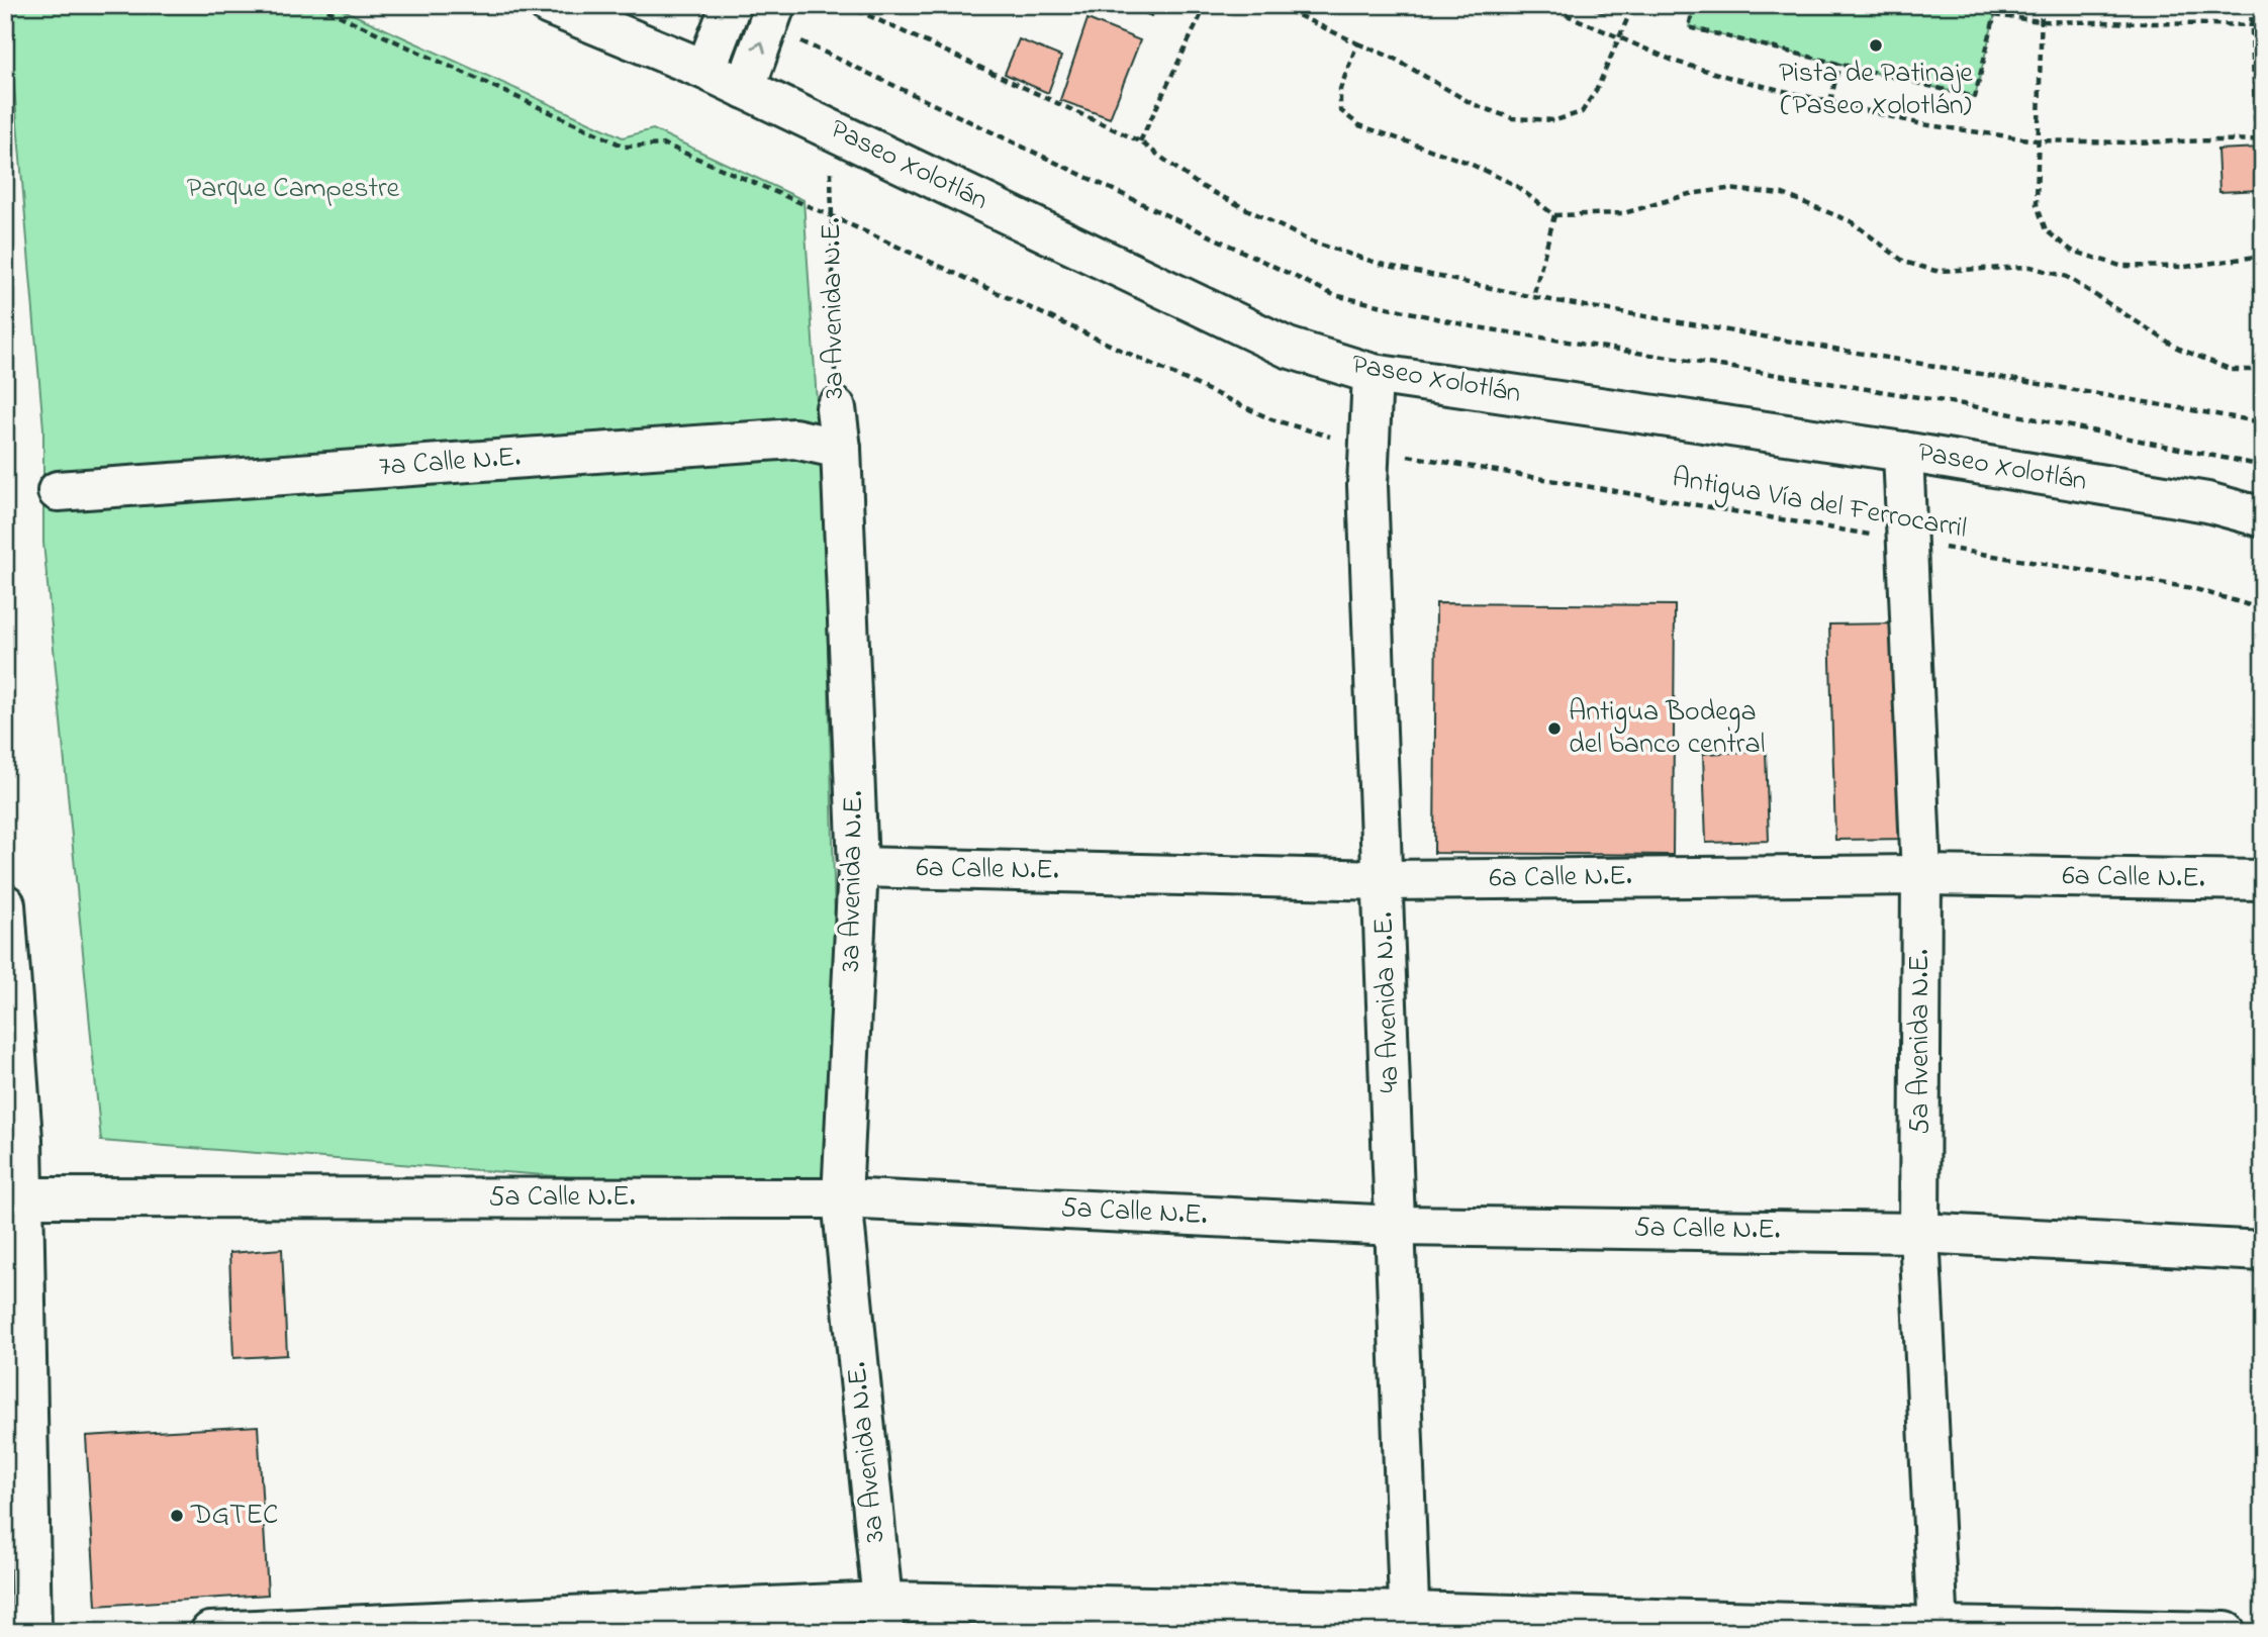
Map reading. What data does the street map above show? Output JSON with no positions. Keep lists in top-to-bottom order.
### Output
{
  "streets": {
    "street": [
      "Paseo Xolotlán",
      "3a Avenida N.E.",
      "7a Calle N.E.",
      "6a Calle N.E.",
      "4a Avenida N.E.",
      "5a Avenida N.E.",
      "5a Calle N.E."
    ],
    "path": ["Antigua Vía del Ferrocarril"]
  },
  "crossings": [
    ["Paseo Xolotlán", "3a Avenida N.E."],
    ["Paseo Xolotlán", "4a Avenida N.E."],
    ["Paseo Xolotlán", "5a Avenida N.E."],
    ["3a Avenida N.E.", "7a Calle N.E."],
    ["3a Avenida N.E.", "Antigua Vía del Ferrocarril"],
    ["3a Avenida N.E.", "6a Calle N.E."],
    ["3a Avenida N.E.", "5a Calle N.E."],
    ["Antigua Vía del Ferrocarril", "4a Avenida N.E."],
    ["Antigua Vía del Ferrocarril", "5a Avenida N.E."],
    ["6a Calle N.E.", "4a Avenida N.E."],
    ["6a Calle N.E.", "5a Avenida N.E."],
    ["4a Avenida N.E.", "5a Calle N.E."],
    ["5a Avenida N.E.", "5a Calle N.E."]
  ],
  "parks": ["Parque Campestre"],
  "places": ["Pista de Patinaje (Paseo Xolotlán)", "Antigua Bodega del banco central", "DGTEC"]
}
